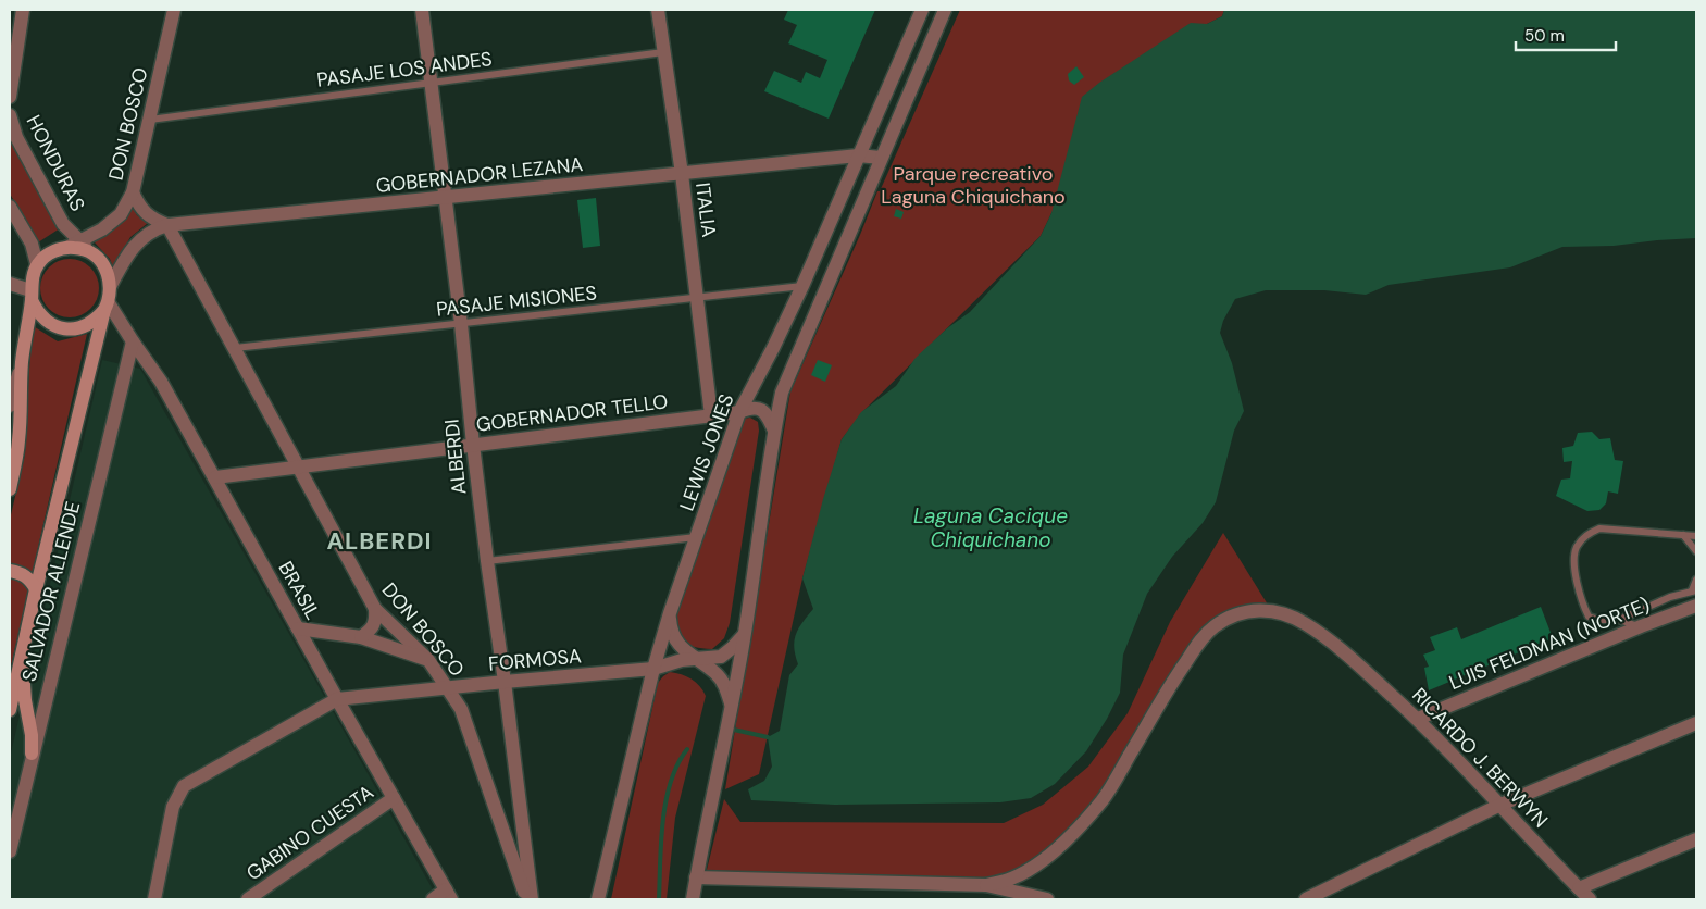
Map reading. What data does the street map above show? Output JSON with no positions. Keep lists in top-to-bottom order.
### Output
{
  "streets": {
    "main road": ["SALVADOR ALLENDE"],
    "street": [
      "DON BOSCO",
      "HONDURAS",
      "GOBERNADOR LEZANA",
      "ITALIA",
      "GOBERNADOR TELLO",
      "LEWIS JONES",
      "ALBERDI",
      "BRASIL",
      "LUIS FELDMAN (NORTE)",
      "FORMOSA",
      "RICARDO J. BERWYN",
      "GABINO CUESTA"
    ],
    "lane": ["PASAJE LOS ANDES", "PASAJE MISIONES"]
  },
  "crossings": [
    ["PASAJE LOS ANDES", "DON BOSCO"],
    ["PASAJE LOS ANDES", "ITALIA"],
    ["PASAJE LOS ANDES", "ALBERDI"],
    ["DON BOSCO", "HONDURAS"],
    ["DON BOSCO", "GOBERNADOR LEZANA"],
    ["DON BOSCO", "PASAJE MISIONES"],
    ["DON BOSCO", "GOBERNADOR TELLO"],
    ["DON BOSCO", "BRASIL"],
    ["DON BOSCO", "SALVADOR ALLENDE"],
    ["DON BOSCO", "FORMOSA"],
    ["HONDURAS", "GOBERNADOR LEZANA"],
    ["HONDURAS", "BRASIL"],
    ["HONDURAS", "SALVADOR ALLENDE"],
    ["GOBERNADOR LEZANA", "ITALIA"],
    ["GOBERNADOR LEZANA", "LEWIS JONES"],
    ["GOBERNADOR LEZANA", "ALBERDI"],
    ["GOBERNADOR LEZANA", "BRASIL"],
    ["GOBERNADOR LEZANA", "SALVADOR ALLENDE"],
    ["ITALIA", "PASAJE MISIONES"],
    ["ITALIA", "GOBERNADOR TELLO"],
    ["PASAJE MISIONES", "LEWIS JONES"],
    ["PASAJE MISIONES", "ALBERDI"],
    ["GOBERNADOR TELLO", "LEWIS JONES"],
    ["GOBERNADOR TELLO", "ALBERDI"],
    ["GOBERNADOR TELLO", "BRASIL"],
    ["LEWIS JONES", "FORMOSA"],
    ["ALBERDI", "FORMOSA"],
    ["BRASIL", "SALVADOR ALLENDE"],
    ["BRASIL", "FORMOSA"],
    ["BRASIL", "GABINO CUESTA"],
    ["LUIS FELDMAN (NORTE)", "RICARDO J. BERWYN"]
  ],
  "districts": ["ALBERDI"],
  "water": ["Laguna Cacique Chiquichano"],
  "parks": ["Parque recreativo Laguna Chiquichano"],
  "scale_bar": "50 m"
}
